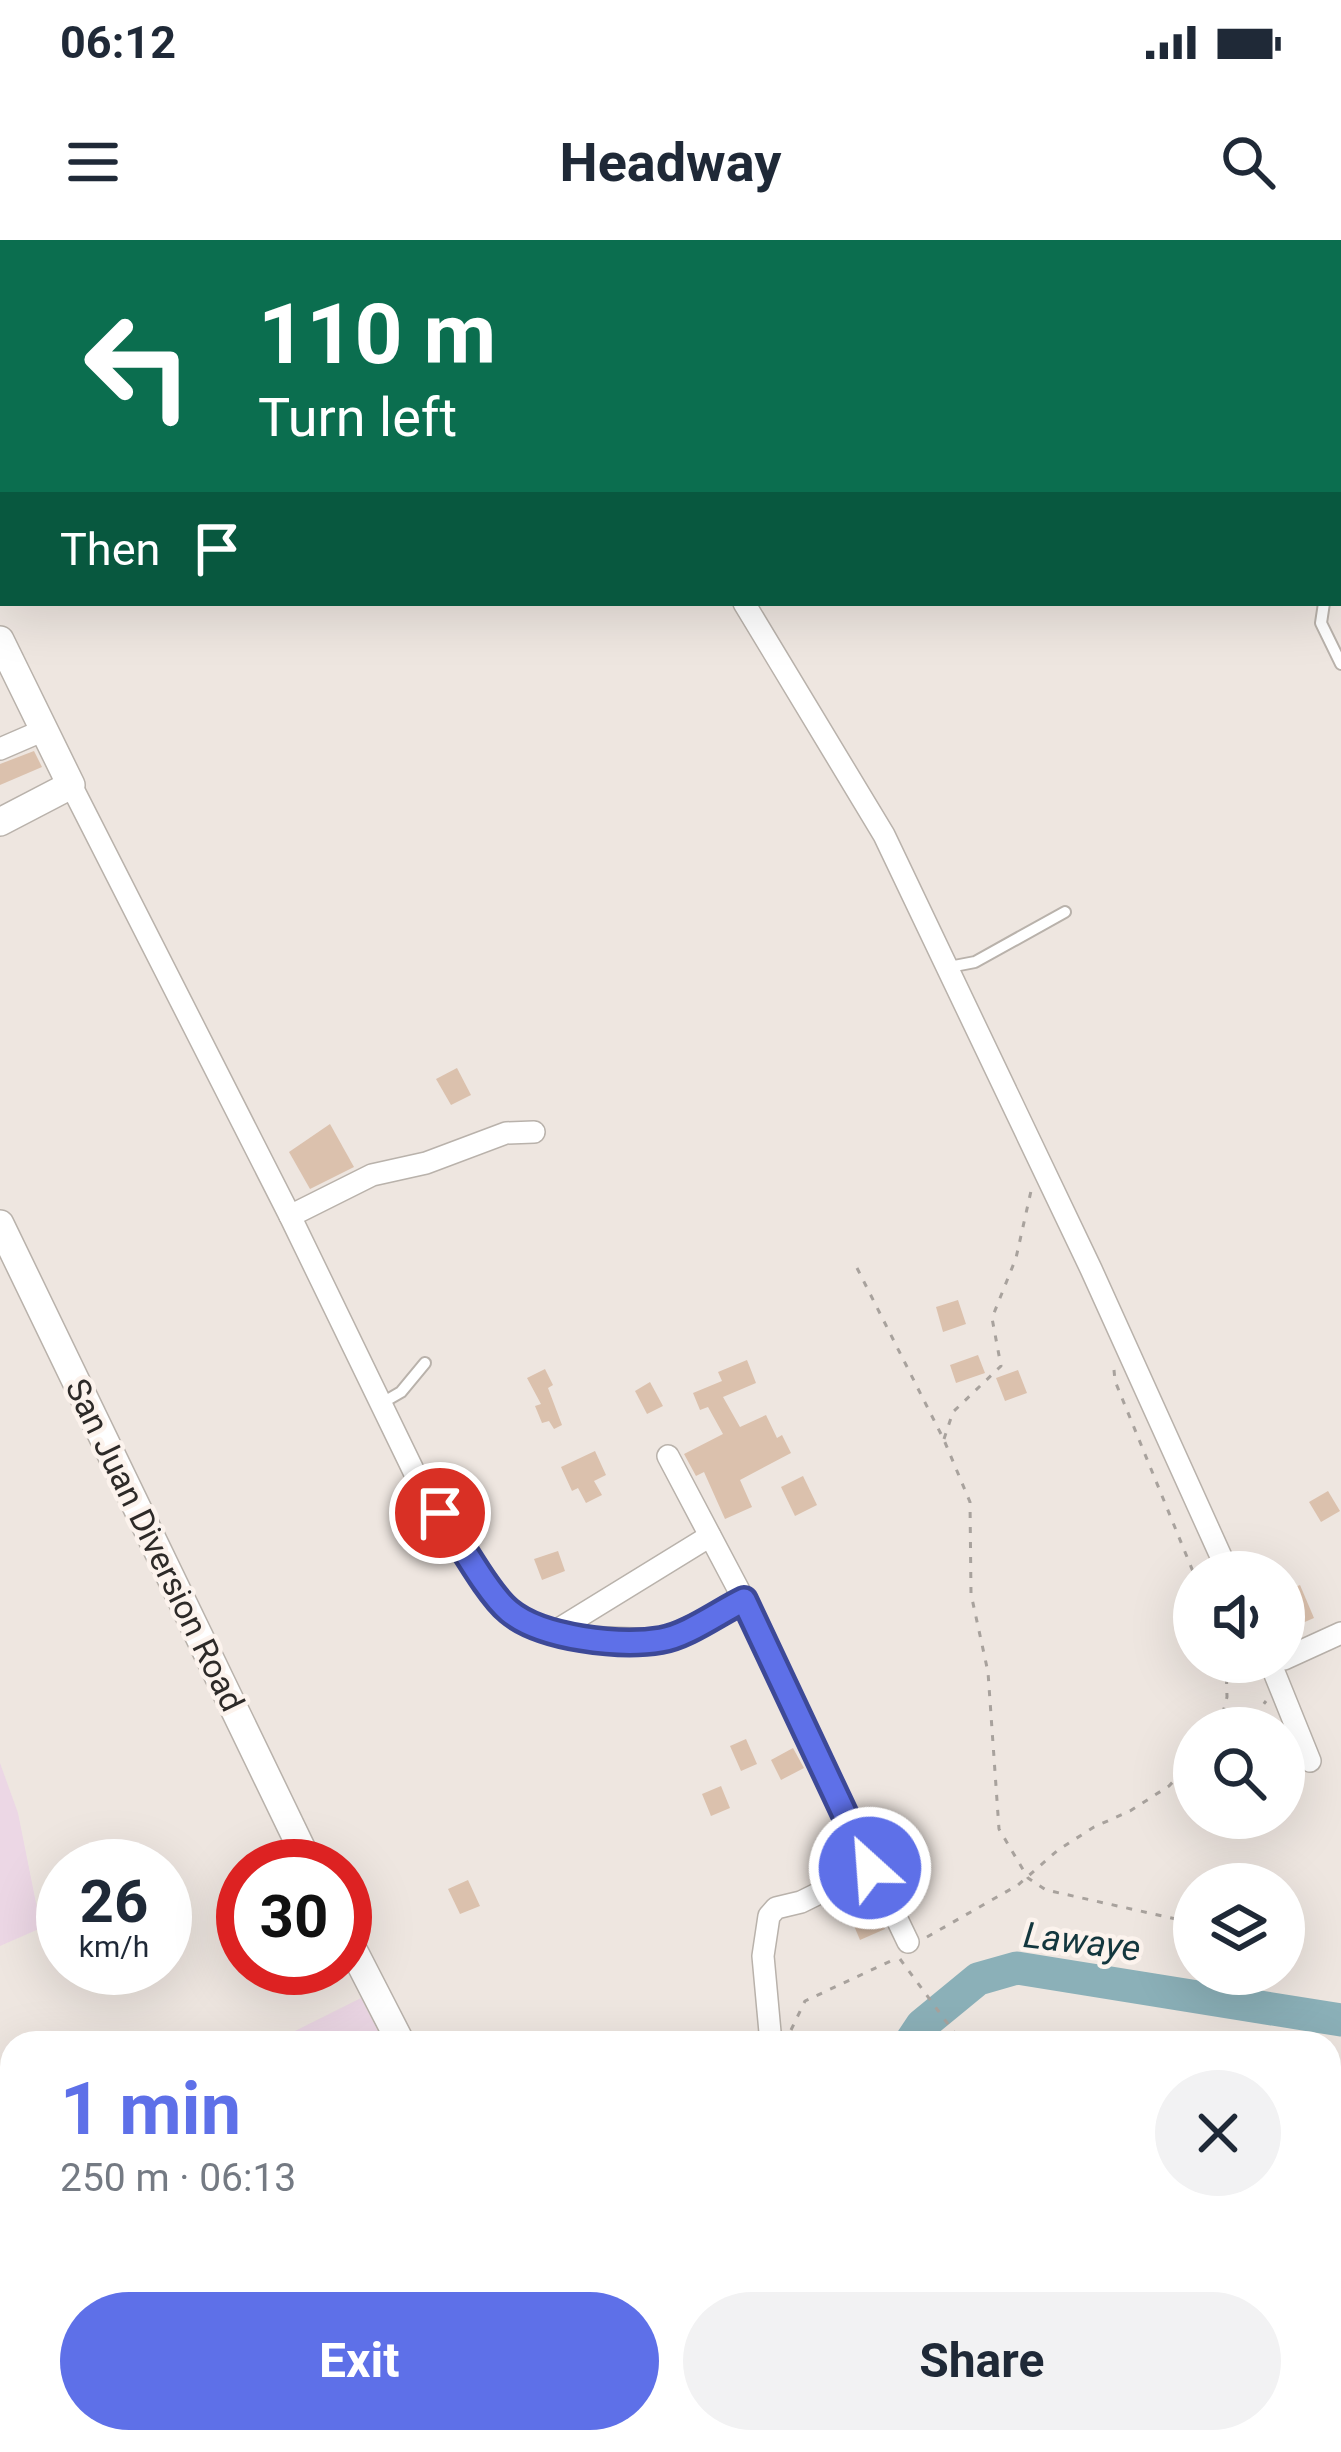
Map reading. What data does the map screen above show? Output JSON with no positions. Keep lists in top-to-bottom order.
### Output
{
  "streets": {
    "street": ["San Juan Diversion Road"]
  },
  "water": ["Lawaye"],
  "page": {
    "status": "06:12",
    "header": "Headway",
    "turn": ["110 m", "Turn left"],
    "then": "Then",
    "speed": "26 km/h",
    "limit": "30",
    "heading": ["1 min", "250 m · 06:13"],
    "buttons": ["Exit", "Share"]
  }
}
